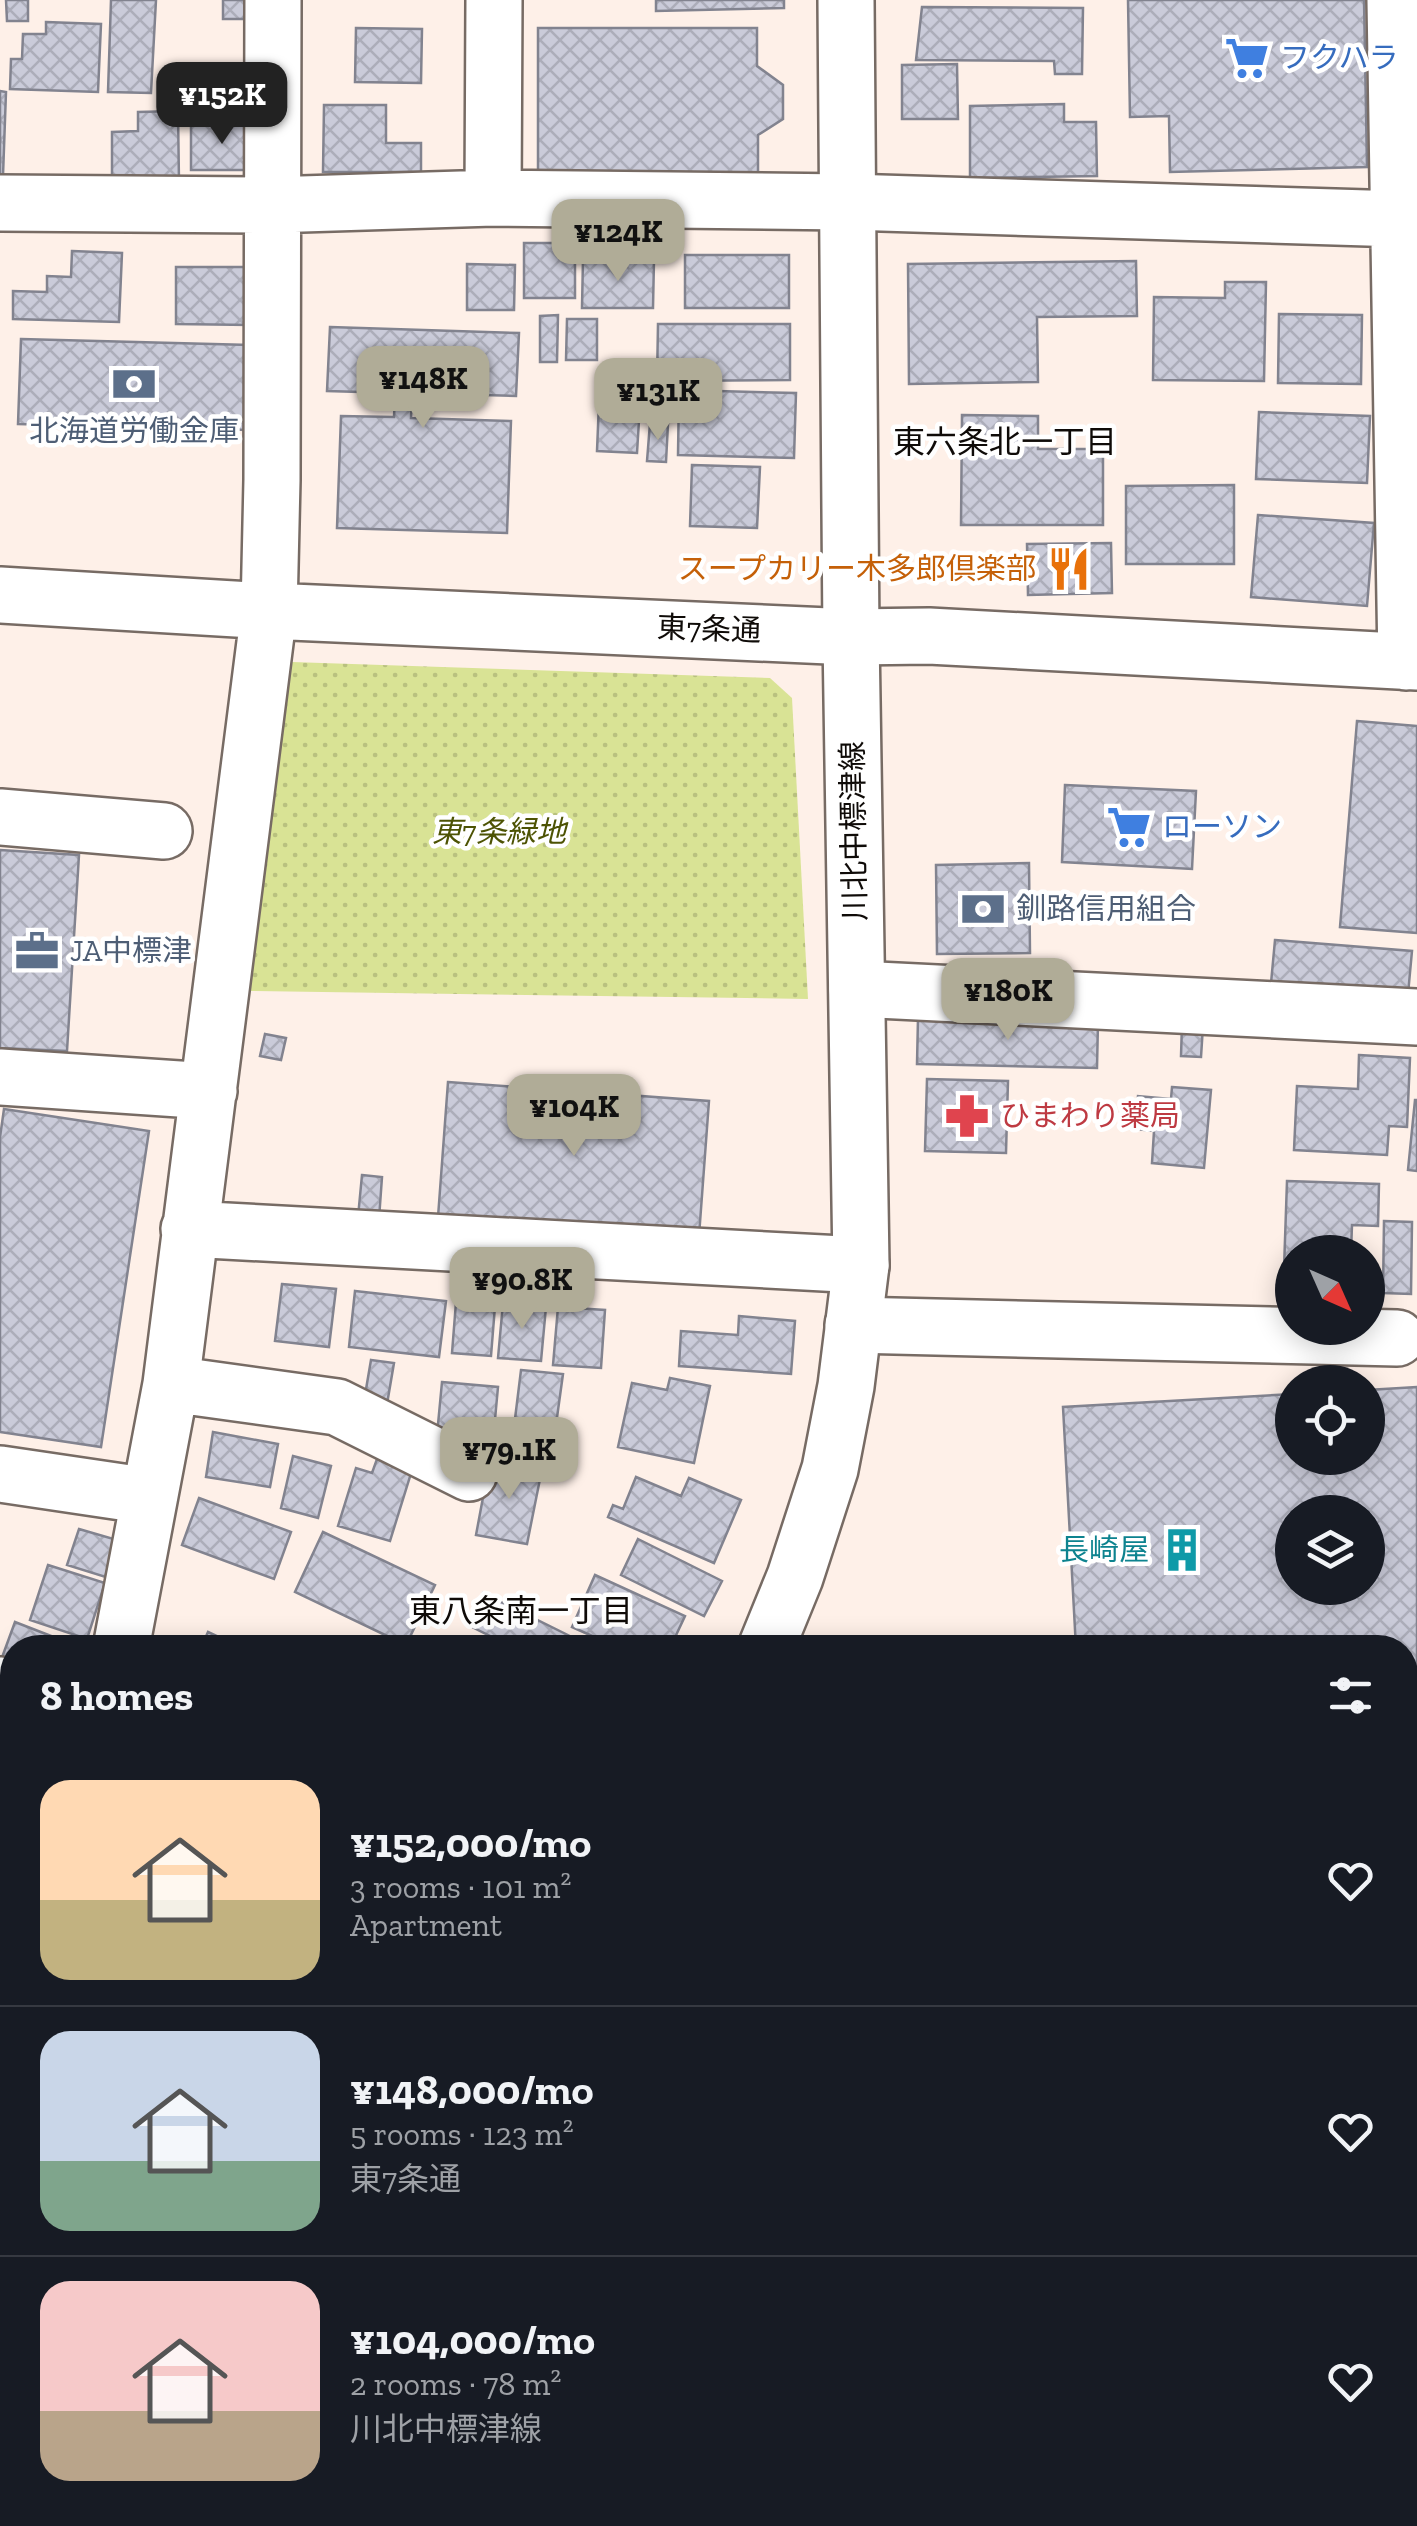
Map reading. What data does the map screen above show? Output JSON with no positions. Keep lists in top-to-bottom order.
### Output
{
  "streets": {
    "street": ["東7条通", "川北中標津線"]
  },
  "crossings": [
    ["東7条通", "川北中標津線"]
  ],
  "districts": ["東六条北一丁目", "東八条南一丁目"],
  "parks": ["東7条緑地"],
  "places": {
    "supermarket": ["フクハラ", "ローソン"],
    "bank": ["北海道労働金庫", "釧路信用組合"],
    "restaurant": ["スープカリー木多郎倶楽部"],
    "office": ["JA中標津"],
    "pharmacy": ["ひまわり薬局"],
    "building": ["長崎屋"]
  },
  "north": "bottom right",
  "page": {
    "price": [
      "¥152K",
      "¥124K",
      "¥148K",
      "¥131K",
      "¥180K",
      "¥104K",
      "¥90.8K",
      "¥79.1K"
    ],
    "heading": "8 homes",
    "list": [
      {
        "name": "¥152,000/mo",
        "note": "3 rooms · 101 m² · Apartment"
      },
      {
        "name": "¥148,000/mo",
        "note": "5 rooms · 123 m² · 東7条通"
      },
      {
        "name": "¥104,000/mo",
        "note": "2 rooms · 78 m² · 川北中標津線"
      }
    ]
  }
}
